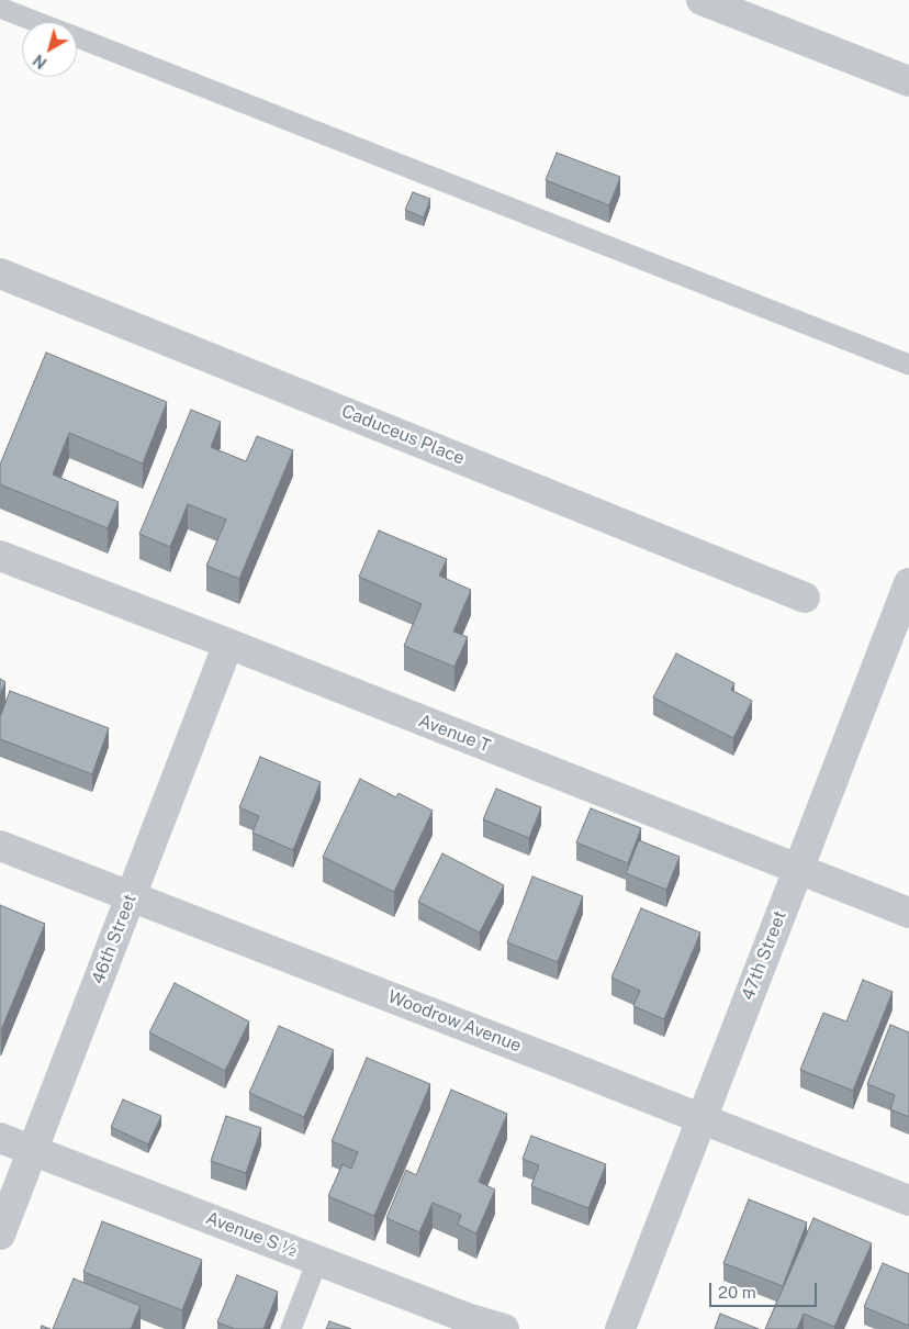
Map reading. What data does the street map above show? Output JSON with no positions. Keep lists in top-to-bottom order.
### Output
{
  "streets": {
    "street": [
      "Caduceus Place",
      "Avenue T",
      "46th Street",
      "47th Street",
      "Woodrow Avenue",
      "Avenue S ½"
    ]
  },
  "crossings": [
    ["Avenue T", "46th Street"],
    ["Avenue T", "47th Street"],
    ["46th Street", "Woodrow Avenue"],
    ["46th Street", "Avenue S ½"],
    ["47th Street", "Woodrow Avenue"]
  ],
  "scale_bar": "20 m",
  "north": "bottom left"
}
